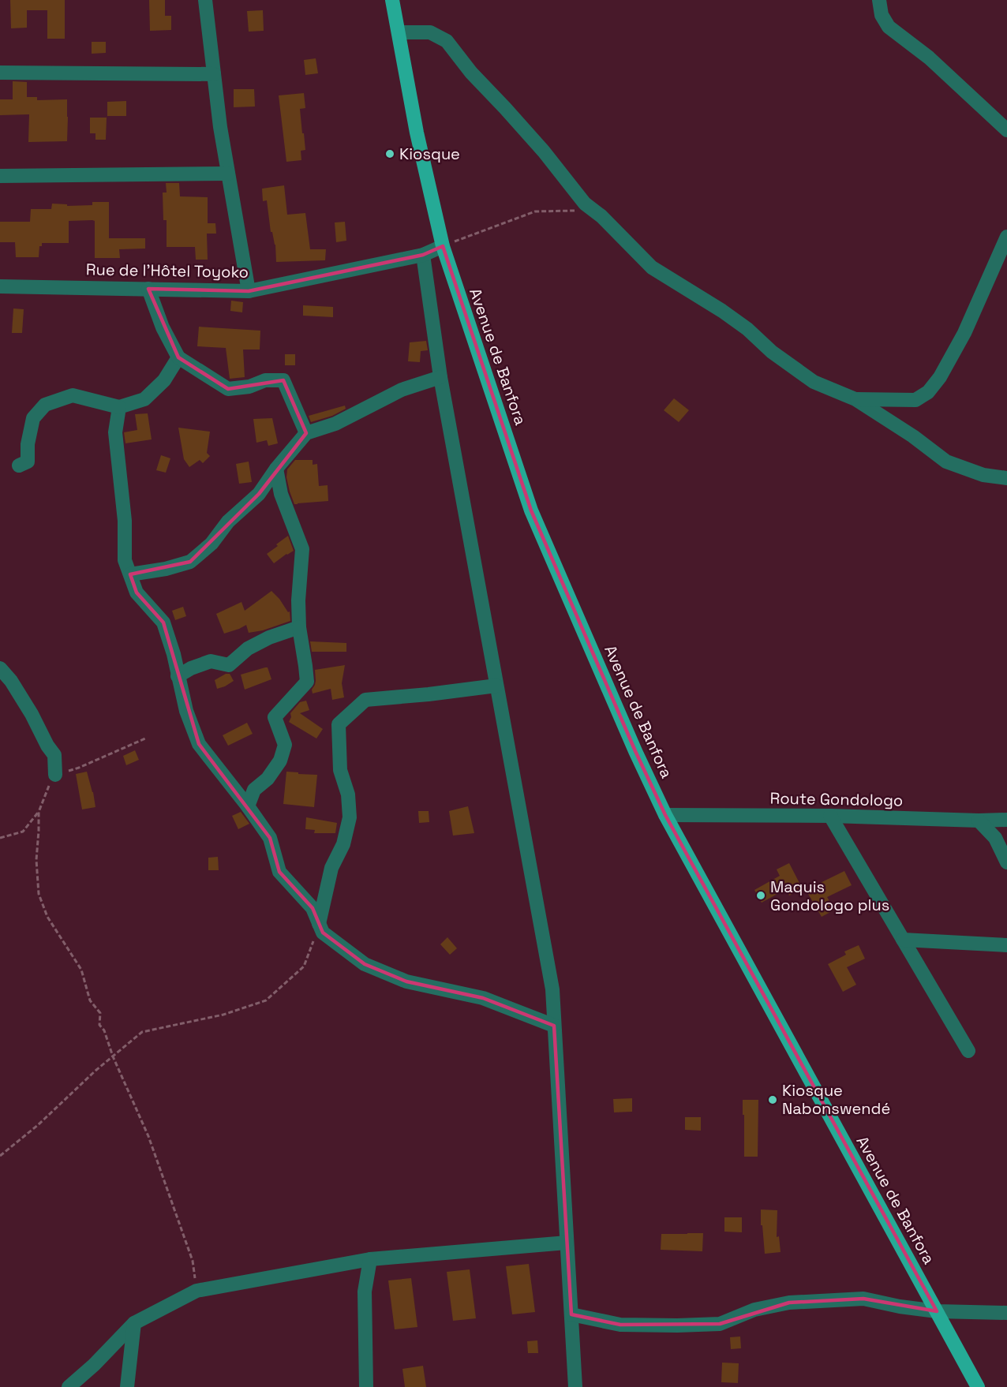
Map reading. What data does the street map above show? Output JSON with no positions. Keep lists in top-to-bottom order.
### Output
{
  "streets": {
    "main road": ["Avenue de Banfora"],
    "street": ["Rue de l'Hôtel Toyoko", "Route Gondologo"]
  },
  "crossings": [
    ["Rue de l'Hôtel Toyoko", "Avenue de Banfora"],
    ["Avenue de Banfora", "Route Gondologo"]
  ],
  "places": ["Kiosque", "Maquis Gondologo plus", "Kiosque Nabonswendé"]
}
